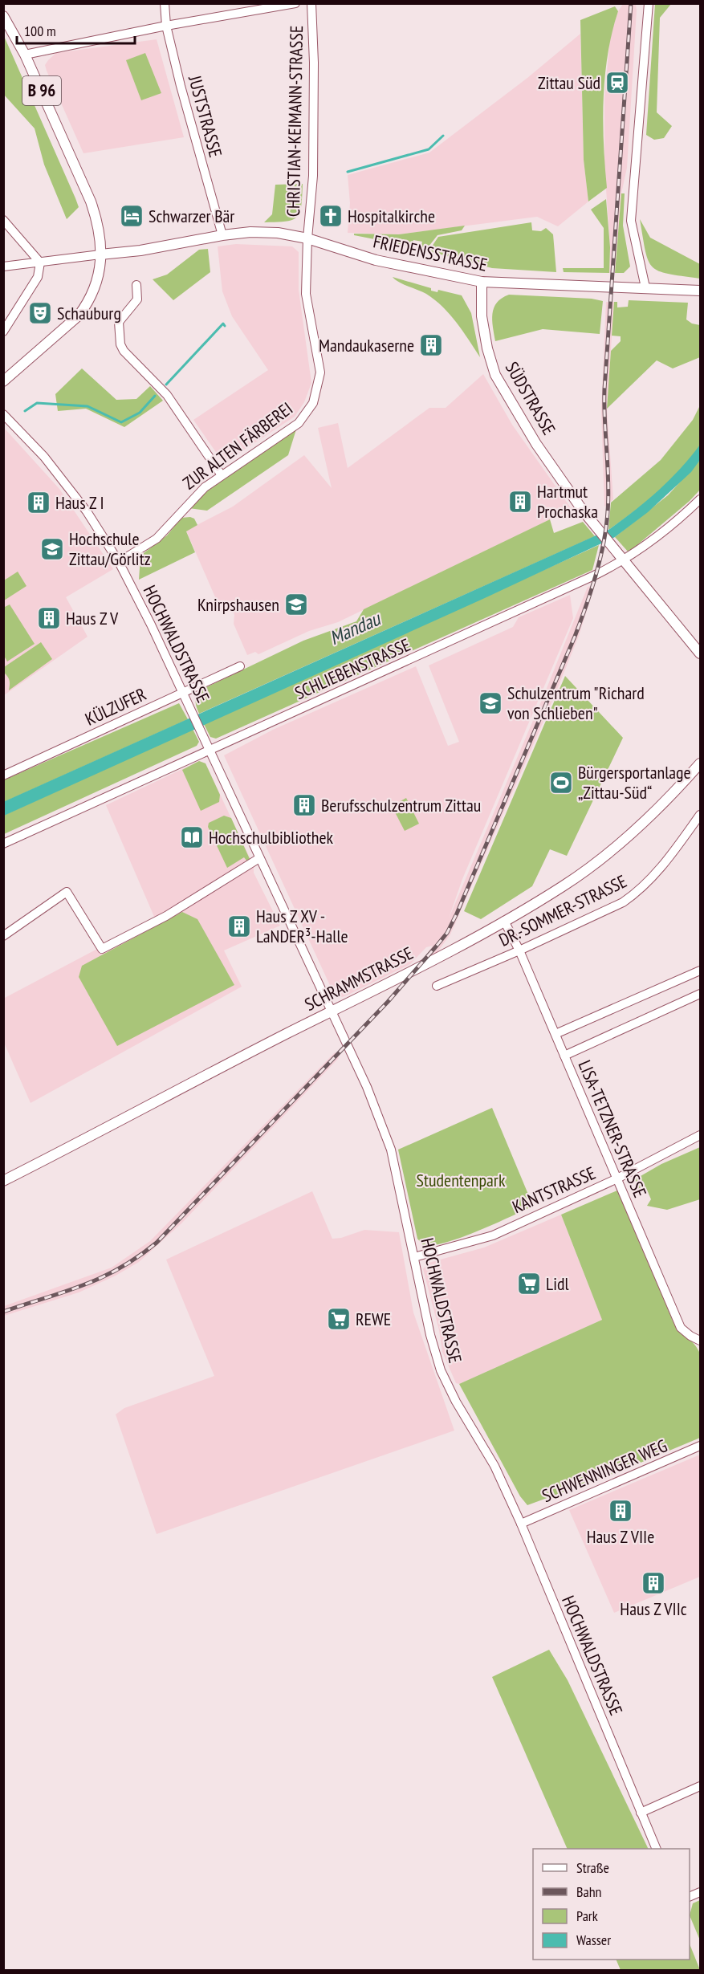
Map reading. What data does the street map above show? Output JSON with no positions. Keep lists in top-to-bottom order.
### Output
{
  "streets": {
    "main road": [
      "B 96",
      "FRIEDENSSTRASSE",
      "SÜDSTRASSE",
      "SCHRAMMSTRASSE"
    ],
    "street": [
      "JUSTSTRASSE",
      "CHRISTIAN-KEIMANN-STRASSE",
      "ZUR ALTEN FÄRBEREI",
      "HOCHWALDSTRASSE",
      "SCHLIEBENSTRASSE",
      "KÜLZUFER",
      "DR.-SOMMER-STRASSE",
      "LISA-TETZNER-STRASSE",
      "KANTSTRASSE",
      "SCHWENNINGER WEG"
    ]
  },
  "crossings": [
    ["B 96", "FRIEDENSSTRASSE"],
    ["JUSTSTRASSE", "FRIEDENSSTRASSE"],
    ["CHRISTIAN-KEIMANN-STRASSE", "FRIEDENSSTRASSE"],
    ["CHRISTIAN-KEIMANN-STRASSE", "ZUR ALTEN FÄRBEREI"],
    ["FRIEDENSSTRASSE", "SÜDSTRASSE"],
    ["FRIEDENSSTRASSE", "ZUR ALTEN FÄRBEREI"],
    ["SÜDSTRASSE", "SCHLIEBENSTRASSE"],
    ["ZUR ALTEN FÄRBEREI", "HOCHWALDSTRASSE"],
    ["HOCHWALDSTRASSE", "SCHLIEBENSTRASSE"],
    ["HOCHWALDSTRASSE", "KÜLZUFER"],
    ["HOCHWALDSTRASSE", "SCHRAMMSTRASSE"],
    ["HOCHWALDSTRASSE", "KANTSTRASSE"],
    ["HOCHWALDSTRASSE", "SCHWENNINGER WEG"],
    ["DR.-SOMMER-STRASSE", "LISA-TETZNER-STRASSE"],
    ["SCHRAMMSTRASSE", "LISA-TETZNER-STRASSE"],
    ["LISA-TETZNER-STRASSE", "KANTSTRASSE"]
  ],
  "water": ["Mandau"],
  "parks": ["Studentenpark"],
  "places": {
    "station": ["Zittau Süd"],
    "hotel": ["Schwarzer Bär"],
    "church": ["Hospitalkirche"],
    "theatre": ["Schauburg"],
    "building": [
      "Mandaukaserne",
      "Hartmut Prochaska",
      "Haus Z I",
      "Haus Z V",
      "Berufsschulzentrum Zittau",
      "Haus Z XV - LaNDER³-Halle",
      "Haus Z VIIe",
      "Haus Z VIIc"
    ],
    "school or university": ["Hochschule Zittau/Görlitz", "Knirpshausen", "Schulzentrum \"Richard von Schlieben\""],
    "sports": ["Bürgersportanlage „Zittau-Süd“"],
    "library": ["Hochschulbibliothek"],
    "supermarket": ["Lidl", "REWE"]
  },
  "legend": [
    "Straße",
    "Bahn",
    "Park",
    "Wasser"
  ],
  "scale_bar": "100 m"
}
